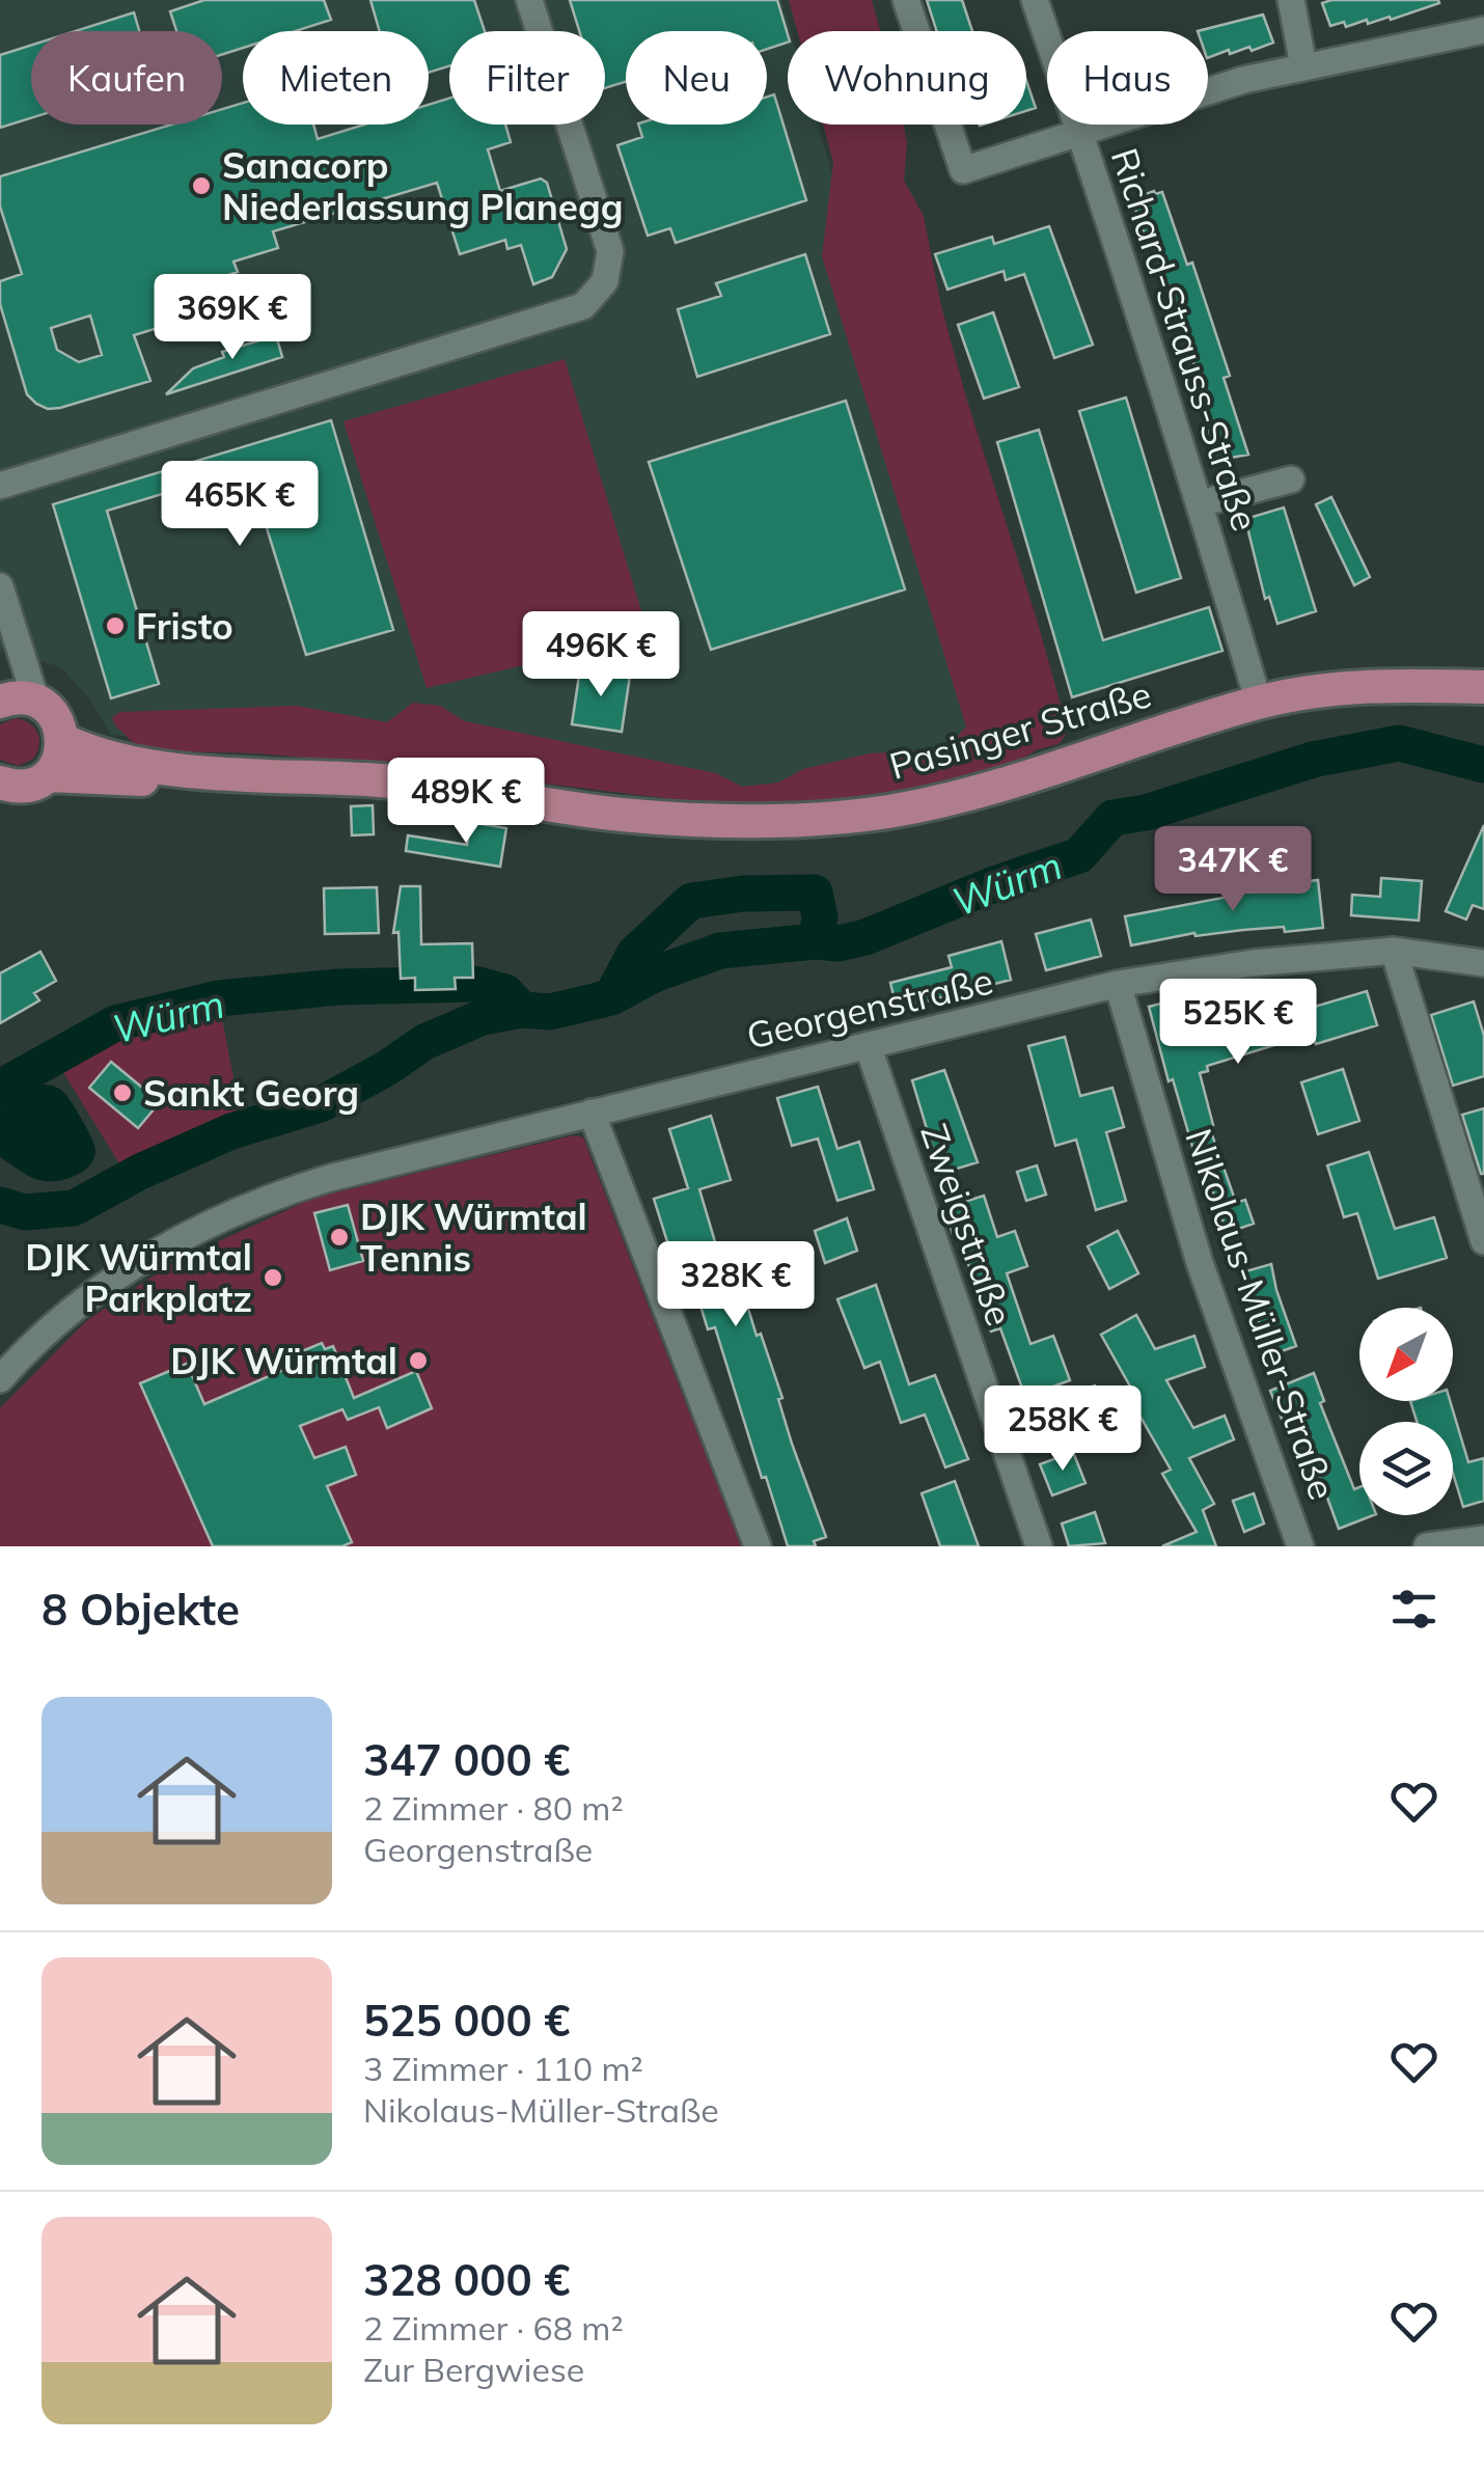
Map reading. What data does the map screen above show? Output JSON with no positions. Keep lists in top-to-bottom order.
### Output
{
  "streets": {
    "main road": ["Pasinger Straße"],
    "street": [
      "Richard-Strauss-Straße",
      "Georgenstraße",
      "Zweigstraße",
      "Nikolaus-Müller-Straße"
    ]
  },
  "crossings": [
    ["Richard-Strauss-Straße", "Pasinger Straße"],
    ["Georgenstraße", "Zweigstraße"],
    ["Georgenstraße", "Nikolaus-Müller-Straße"]
  ],
  "water": ["Würm"],
  "places": [
    "Sanacorp Niederlassung Planegg",
    "Fristo",
    "Sankt Georg",
    "DJK Würmtal Tennis",
    "DJK Würmtal Parkplatz",
    "DJK Würmtal"
  ],
  "north": "bottom left",
  "page": {
    "chip": [
      "Kaufen",
      "Mieten",
      "Filter",
      "Neu",
      "Wohnung",
      "Haus"
    ],
    "price": [
      "369K €",
      "465K €",
      "496K €",
      "489K €",
      "347K €",
      "525K €",
      "328K €",
      "258K €"
    ],
    "heading": "8 Objekte",
    "list": [
      {
        "name": "347 000 €",
        "note": "2 Zimmer · 80 m² · Georgenstraße"
      },
      {
        "name": "525 000 €",
        "note": "3 Zimmer · 110 m² · Nikolaus-Müller-Straße"
      },
      {
        "name": "328 000 €",
        "note": "2 Zimmer · 68 m² · Zur Bergwiese"
      }
    ]
  }
}
